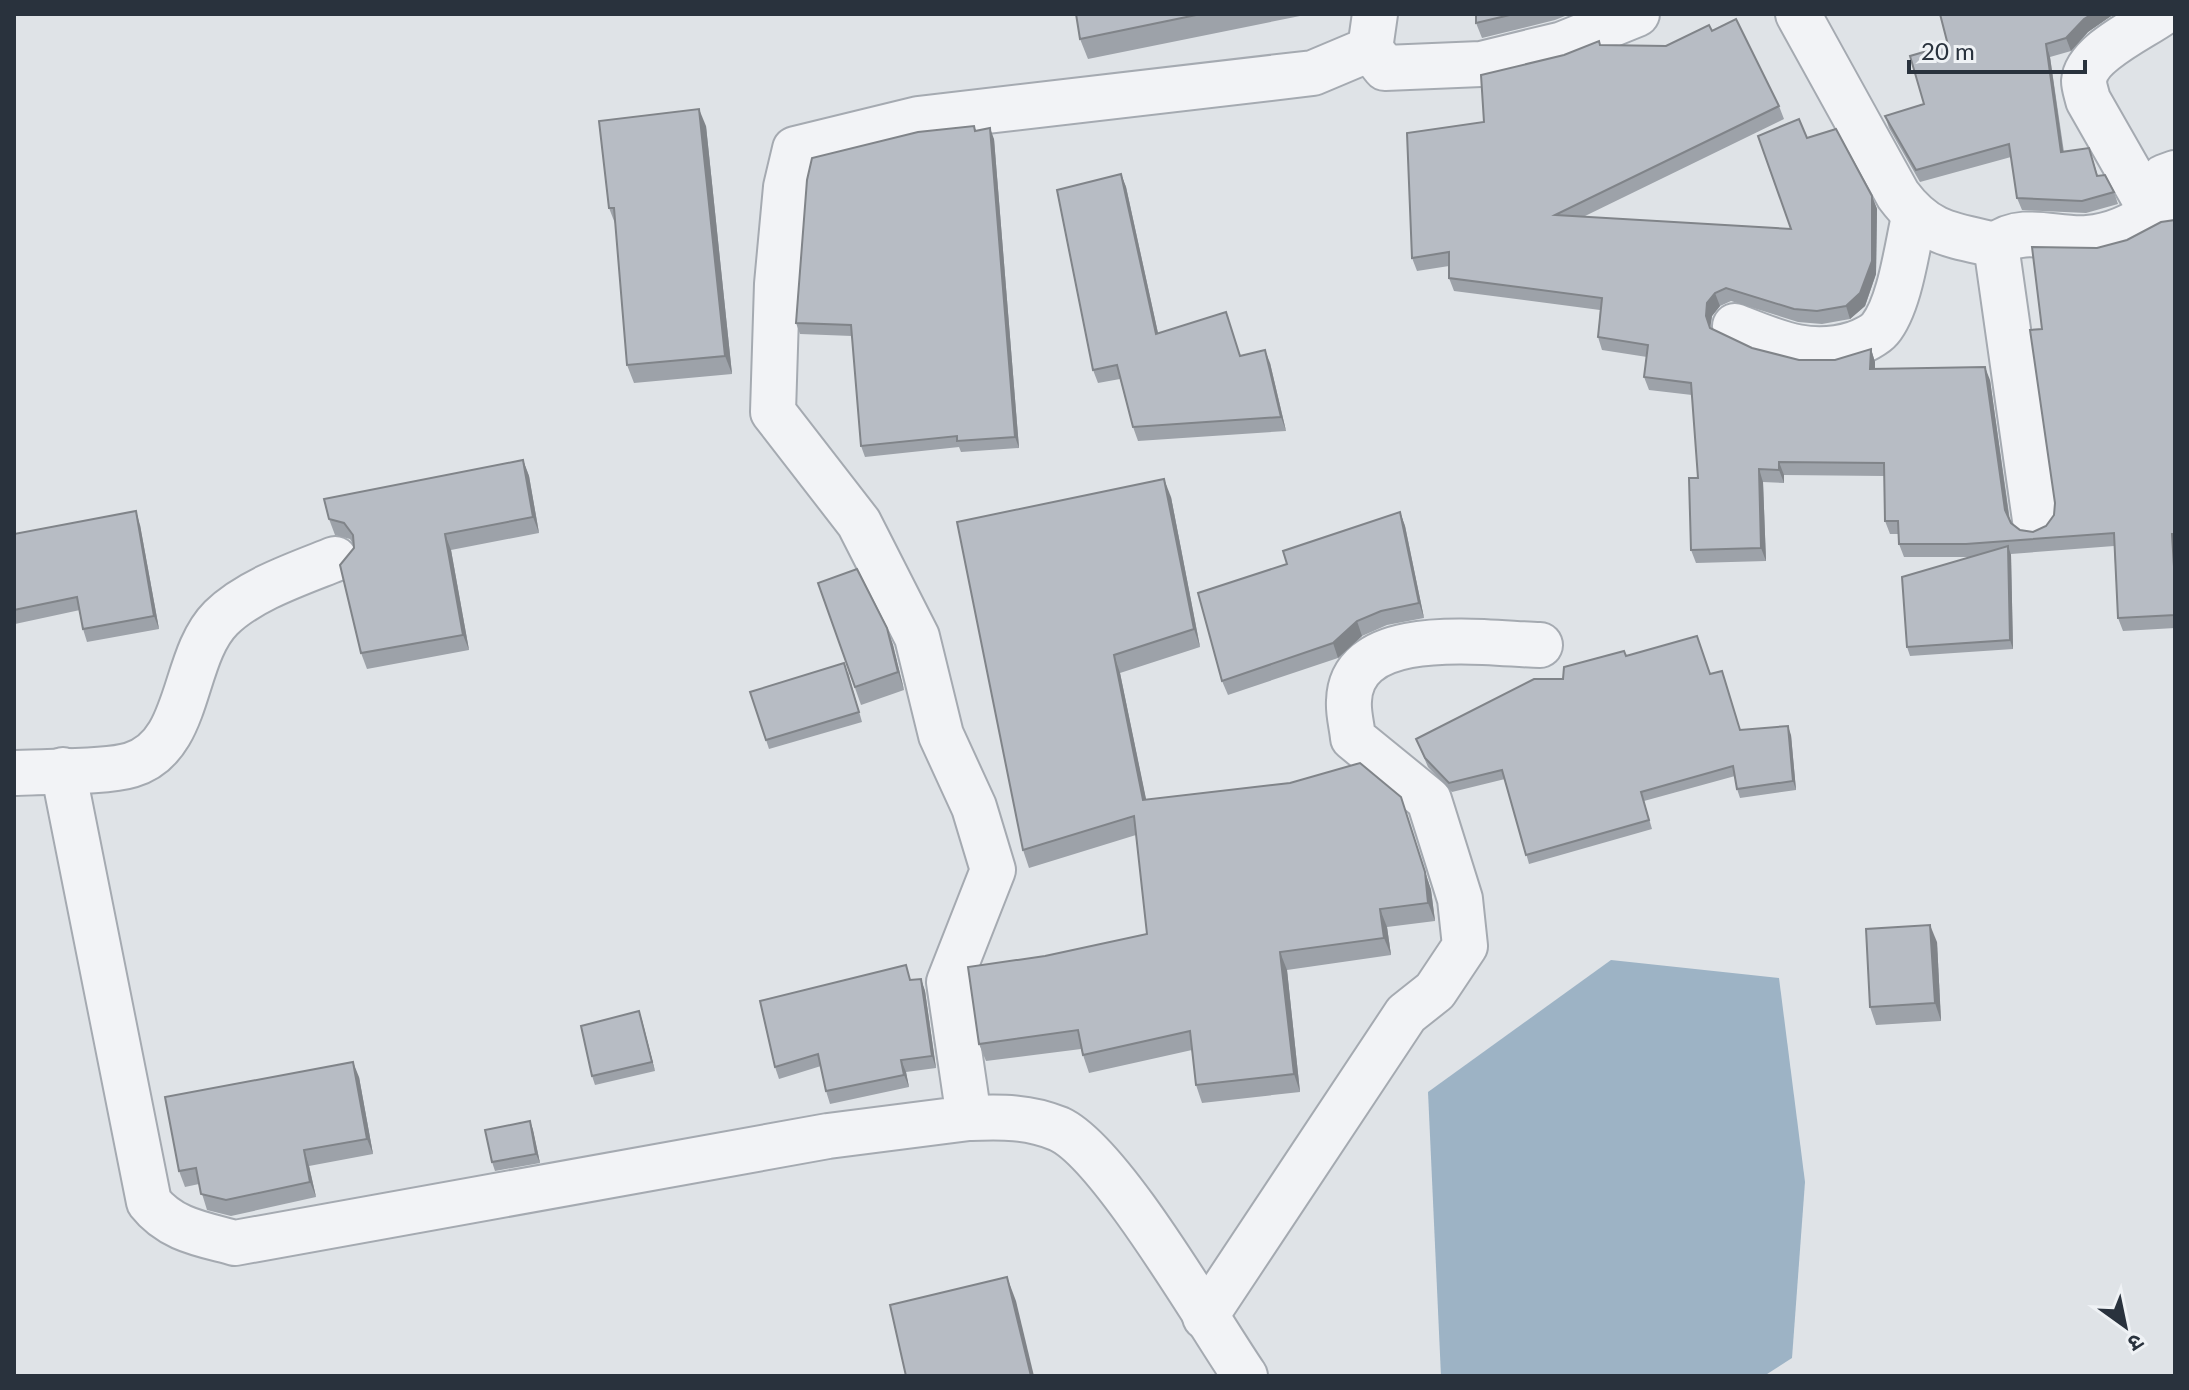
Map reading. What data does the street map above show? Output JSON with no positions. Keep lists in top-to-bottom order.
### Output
{
  "scale_bar": "20 m",
  "north": "bottom right"
}
